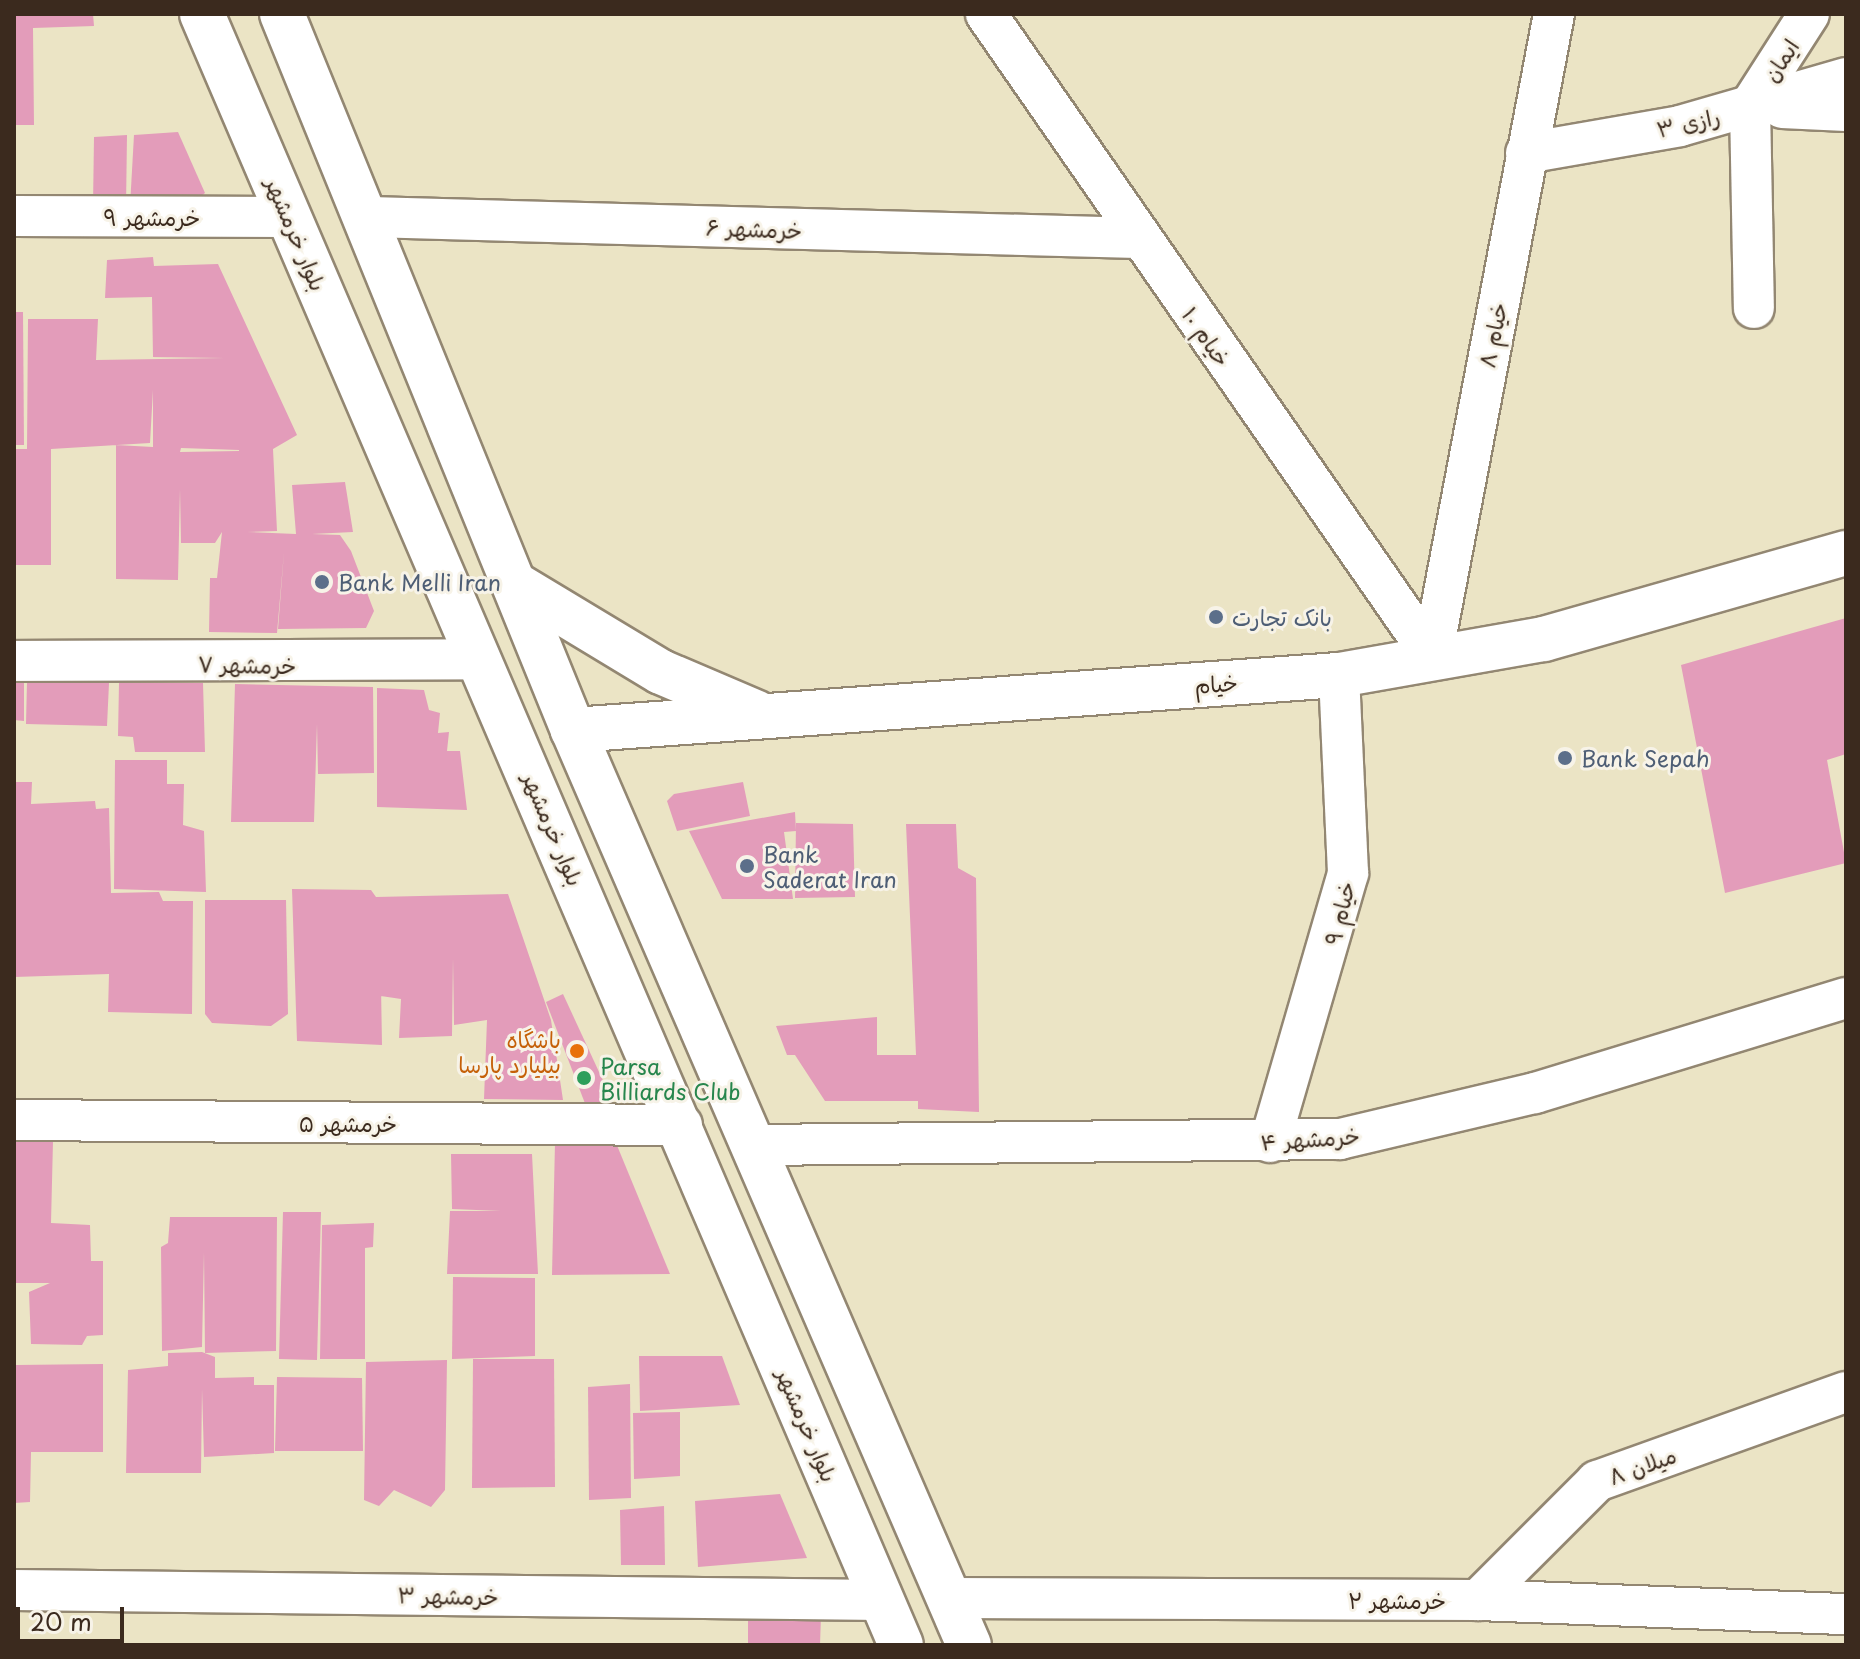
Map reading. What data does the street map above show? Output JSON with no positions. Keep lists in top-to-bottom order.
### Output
{
  "streets": {
    "main road": ["بلوار خرمشهر", "خیام"],
    "street": [
      "ایمان",
      "رازی ۳",
      "خرمشهر ۹",
      "خرمشهر ۶",
      "خیام ۸",
      "خیام ۱۰",
      "خرمشهر ۷",
      "خیام ۹",
      "خرمشهر ۵",
      "خرمشهر ۴",
      "میلان ۸",
      "خرمشهر ۳",
      "خرمشهر ۲"
    ]
  },
  "crossings": [
    ["ایمان", "رازی ۳"],
    ["رازی ۳", "خیام ۸"],
    ["خرمشهر ۹", "بلوار خرمشهر"],
    ["خرمشهر ۶", "خیام ۱۰"],
    ["بلوار خرمشهر", "خرمشهر ۷"],
    ["بلوار خرمشهر", "خرمشهر ۵"],
    ["بلوار خرمشهر", "خرمشهر ۳"],
    ["خیام ۸", "خیام ۱۰"],
    ["خیام ۸", "خیام"],
    ["خیام ۱۰", "خیام"],
    ["خیام", "خیام ۹"],
    ["خیام ۹", "خرمشهر ۴"],
    ["میلان ۸", "خرمشهر ۲"]
  ],
  "places": [
    "Bank Melli Iran",
    "بانک تجارت",
    "Bank Sepah",
    "Bank Saderat Iran",
    "باشگاه بیلیارد پارسا",
    "Parsa Billiards Club"
  ],
  "scale_bar": "20 m"
}
